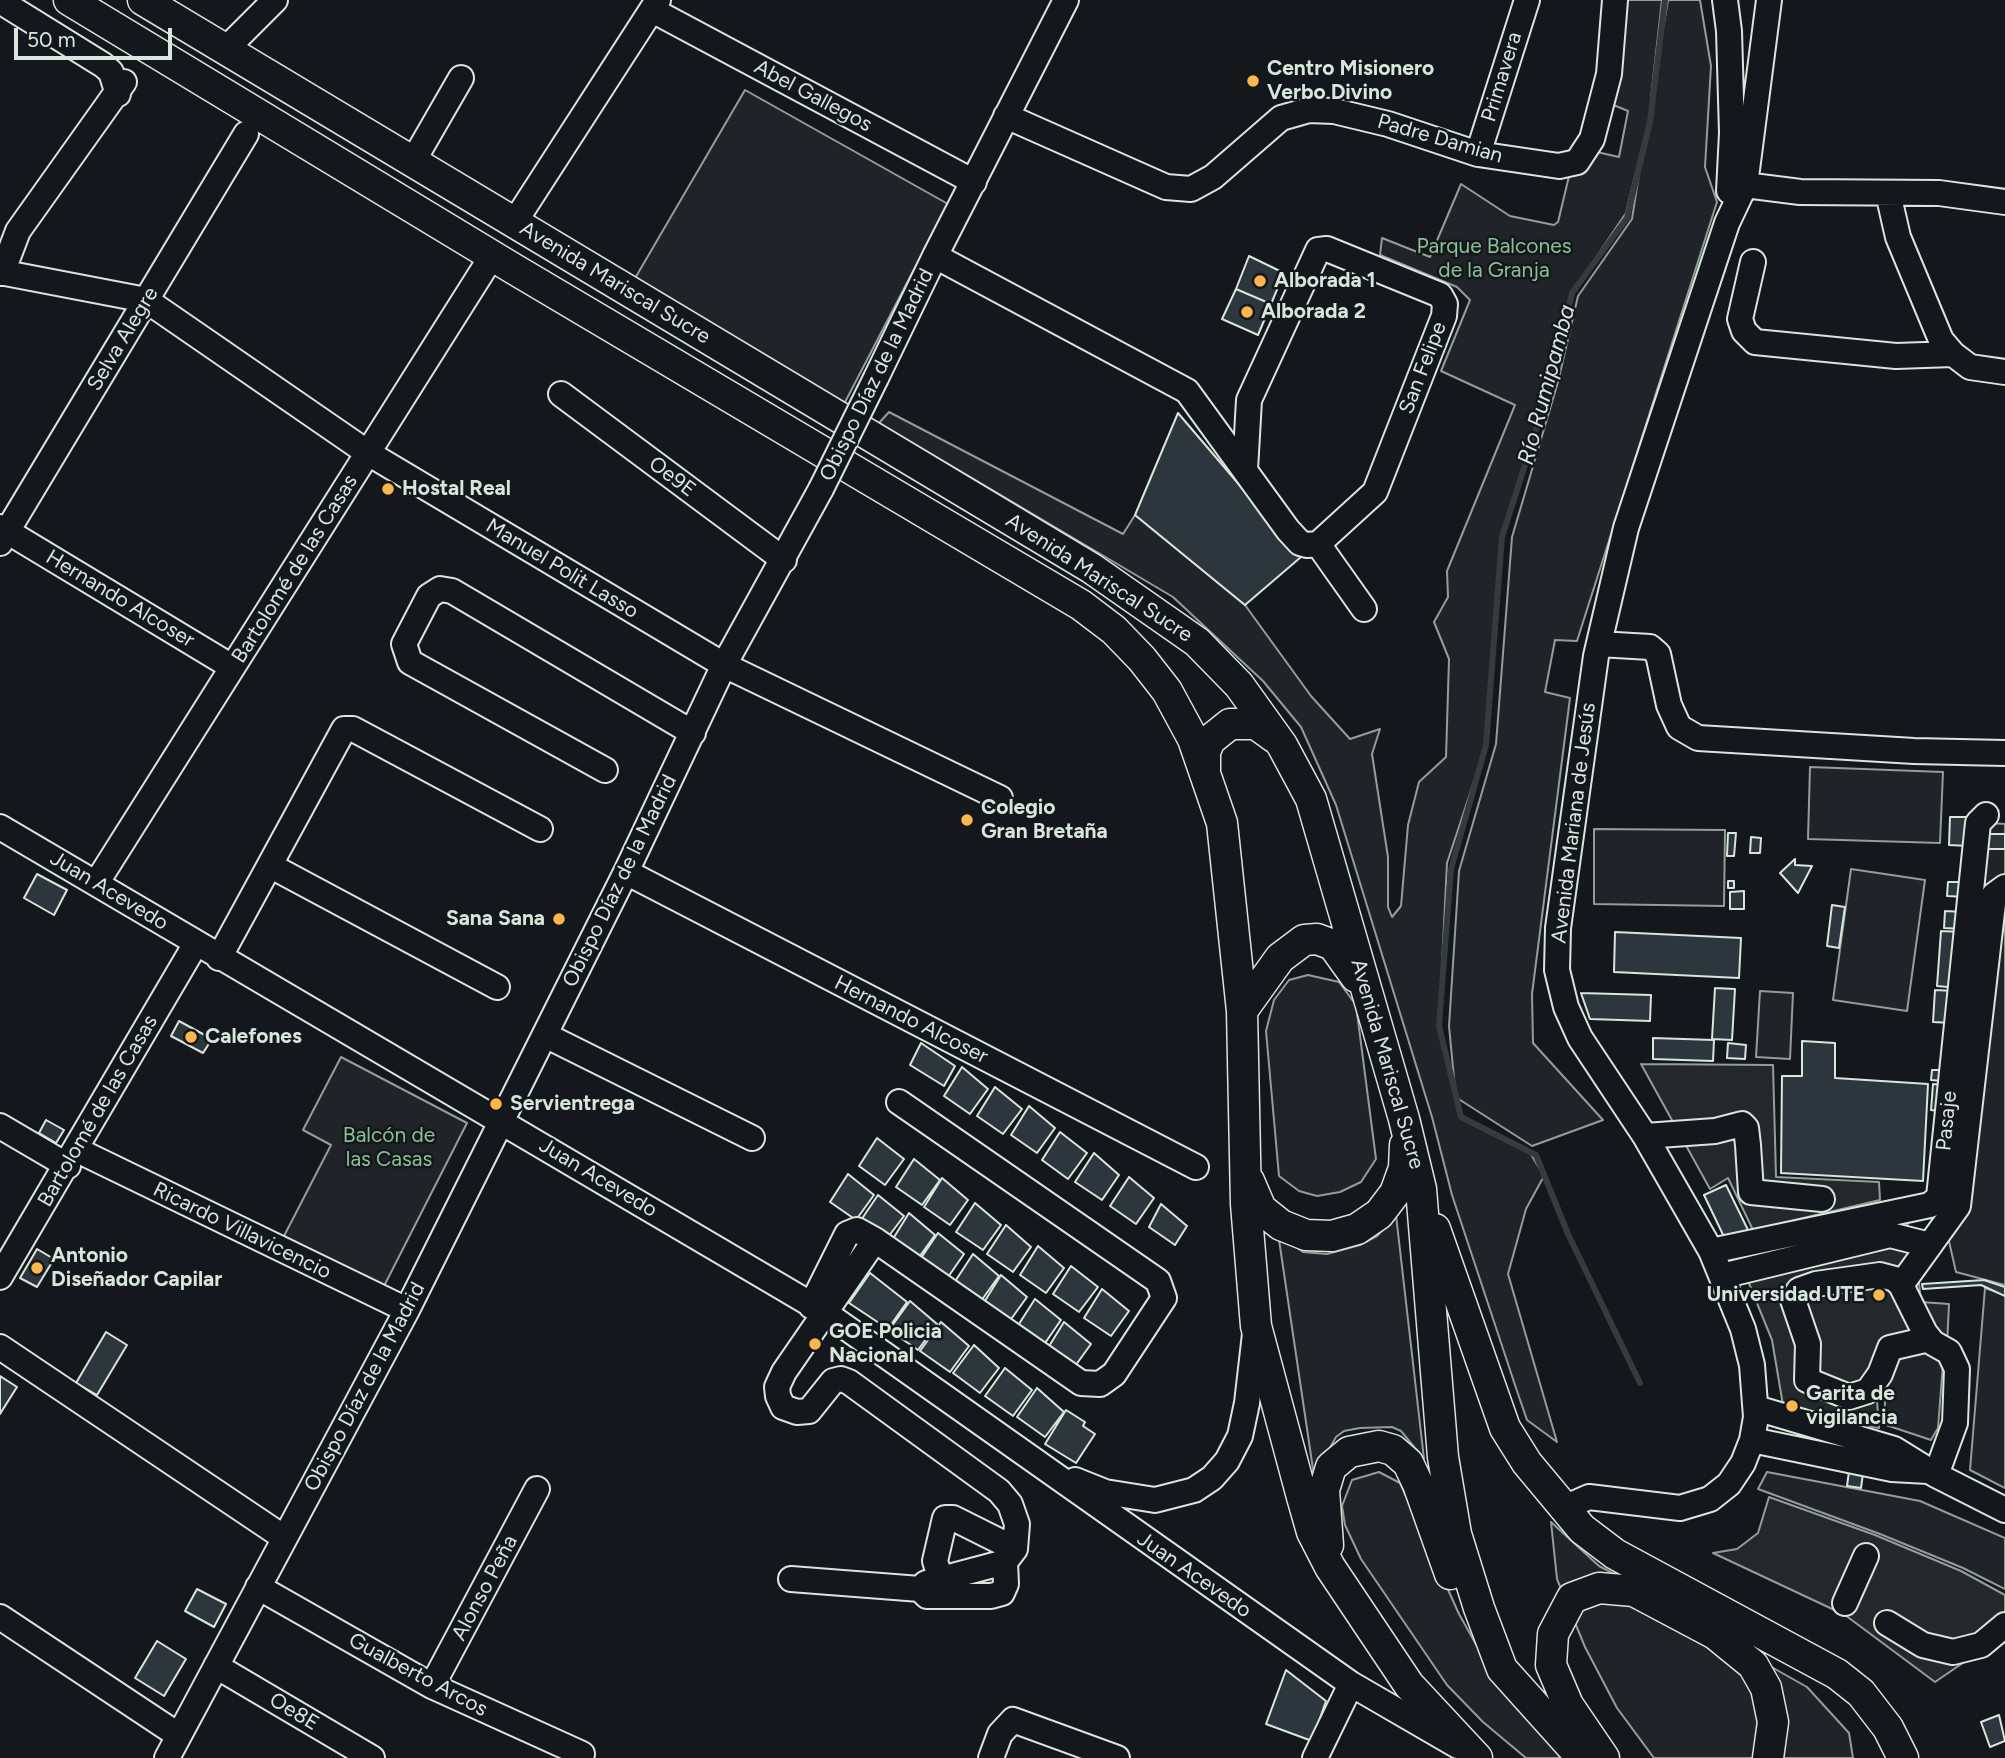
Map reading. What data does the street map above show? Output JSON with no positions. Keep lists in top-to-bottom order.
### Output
{
  "streets": {
    "main road": ["Avenida Mariscal Sucre"],
    "street": [
      "Primavera",
      "Abel Gallegos",
      "Padre Damian",
      "Selva Alegre",
      "San Felipe",
      "Obispo Díaz de la Madrid",
      "Oe9E",
      "Bartolomé de las Casas",
      "Manuel Polit Lasso",
      "Hernando Alcoser",
      "Avenida Mariana de Jesús",
      "Juan Acevedo",
      "Pasaje",
      "Ricardo Villavicencio",
      "Alonso Peña",
      "Gualberto Arcos",
      "Oe8E"
    ]
  },
  "crossings": [
    ["Primavera", "Padre Damian"],
    ["Abel Gallegos", "Obispo Díaz de la Madrid"],
    ["Padre Damian", "Obispo Díaz de la Madrid"],
    ["Avenida Mariscal Sucre", "Bartolomé de las Casas"],
    ["Avenida Mariscal Sucre", "Juan Acevedo"],
    ["Selva Alegre", "Manuel Polit Lasso"],
    ["Selva Alegre", "Hernando Alcoser"],
    ["Obispo Díaz de la Madrid", "Oe9E"],
    ["Obispo Díaz de la Madrid", "Manuel Polit Lasso"],
    ["Obispo Díaz de la Madrid", "Hernando Alcoser"],
    ["Obispo Díaz de la Madrid", "Juan Acevedo"],
    ["Obispo Díaz de la Madrid", "Ricardo Villavicencio"],
    ["Obispo Díaz de la Madrid", "Gualberto Arcos"],
    ["Obispo Díaz de la Madrid", "Oe8E"],
    ["Bartolomé de las Casas", "Manuel Polit Lasso"],
    ["Bartolomé de las Casas", "Hernando Alcoser"],
    ["Bartolomé de las Casas", "Juan Acevedo"],
    ["Bartolomé de las Casas", "Ricardo Villavicencio"],
    ["Avenida Mariana de Jesús", "Pasaje"],
    ["Alonso Peña", "Gualberto Arcos"]
  ],
  "water": ["Río Rumipamba"],
  "parks": ["Parque Balcones de la Granja", "Balcón de las Casas"],
  "places": [
    "Centro Misionero Verbo Divino",
    "Alborada 1",
    "Alborada 2",
    "Hostal Real",
    "Colegio Gran Bretaña",
    "Sana Sana",
    "Calefones",
    "Servientrega",
    "Antonio Diseñador Capilar",
    "Universidad UTE",
    "GOE Policia Nacional",
    "Garita de vigilancia"
  ],
  "scale_bar": "50 m"
}
